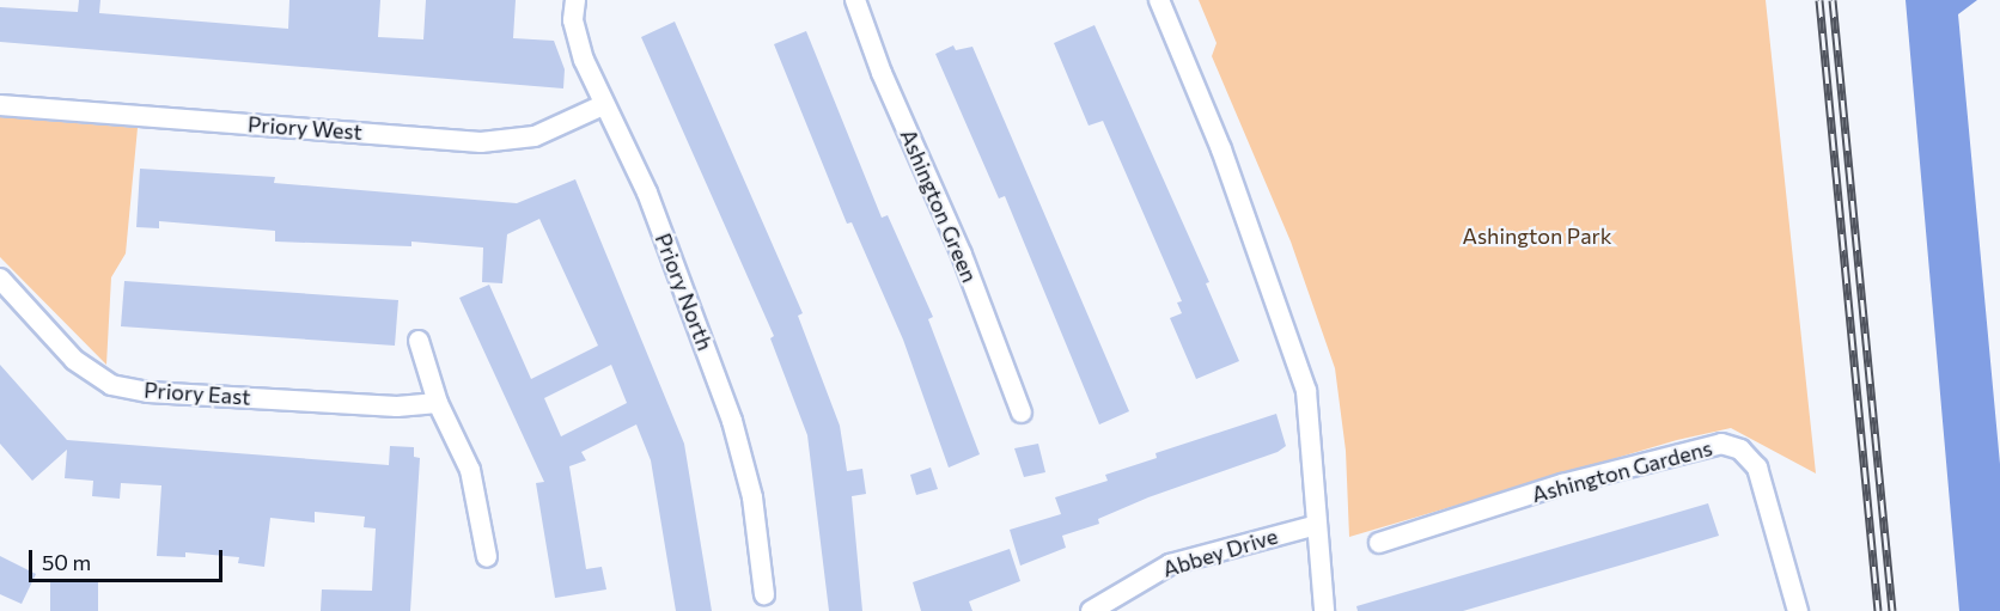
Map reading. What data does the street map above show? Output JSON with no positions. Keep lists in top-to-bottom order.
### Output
{
  "streets": {
    "street": [
      "Priory West",
      "Ashington Green",
      "Priory North",
      "Priory East",
      "Ashington Gardens",
      "Abbey Drive"
    ]
  },
  "crossings": [
    ["Priory West", "Priory North"]
  ],
  "parks": ["Ashington Park"],
  "scale_bar": "50 m"
}
